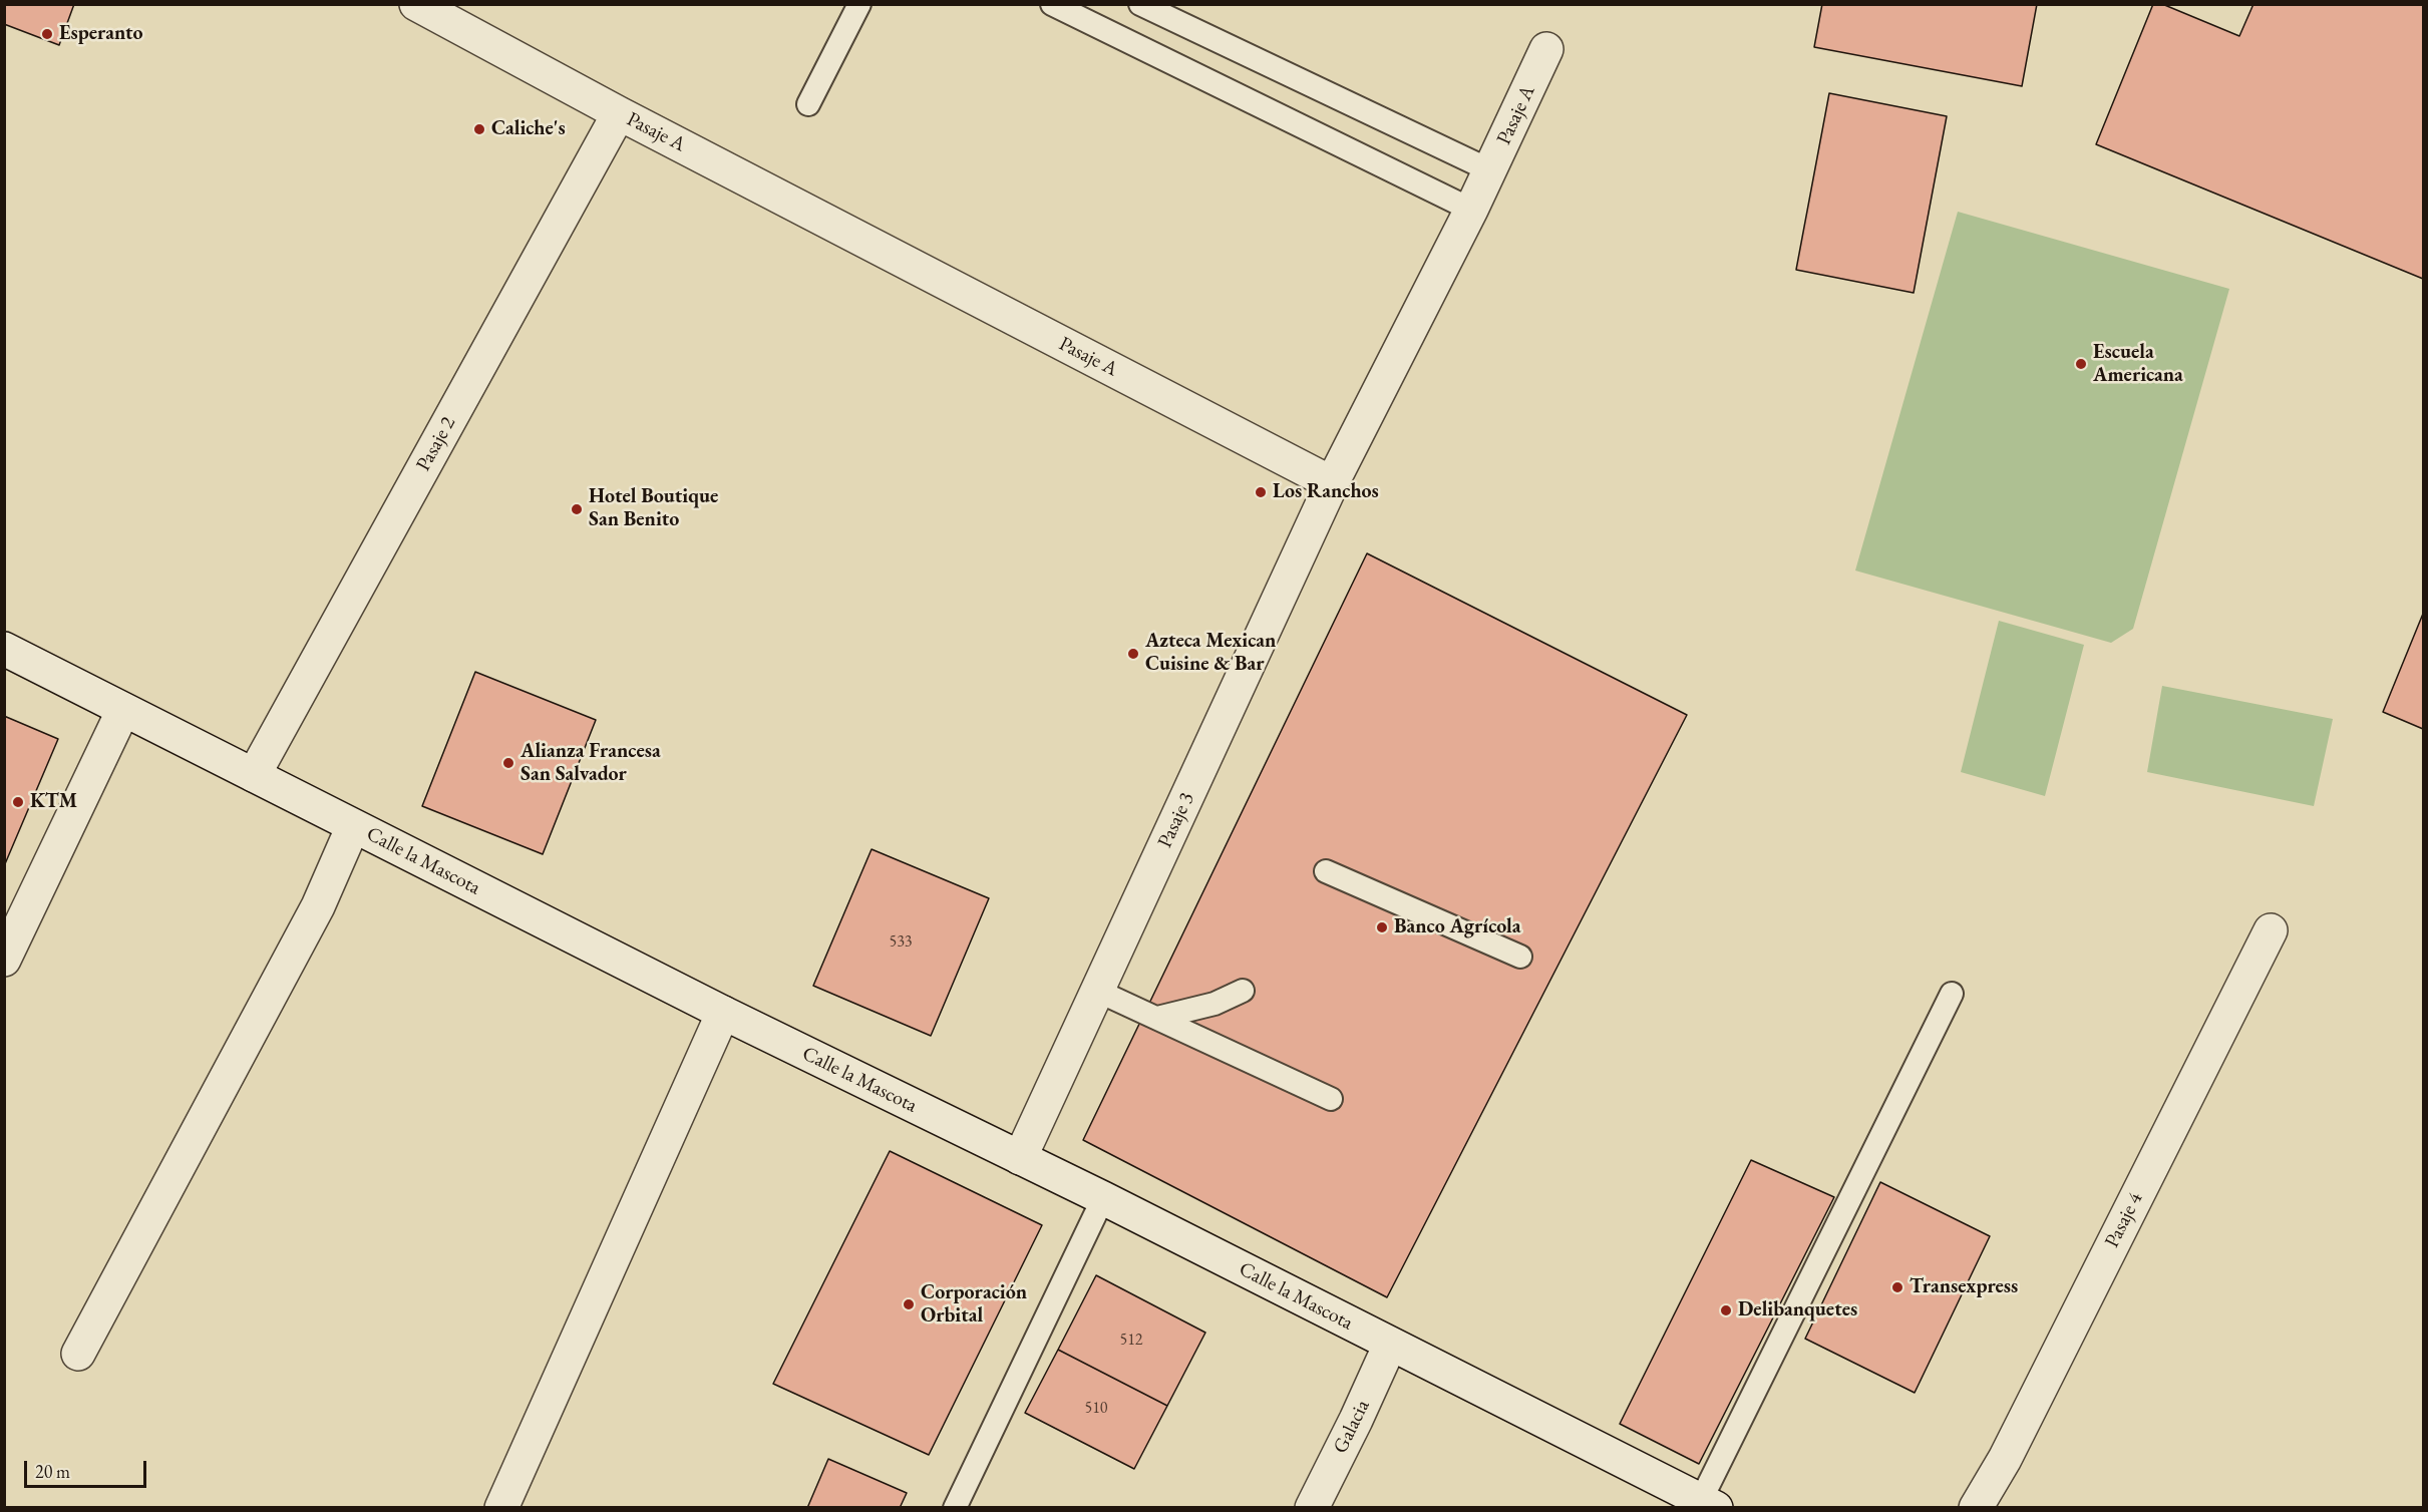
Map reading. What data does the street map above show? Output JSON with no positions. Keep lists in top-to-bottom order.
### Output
{
  "streets": {
    "street": [
      "Pasaje A",
      "Pasaje 2",
      "Pasaje 3",
      "Calle la Mascota",
      "Pasaje 4",
      "Galacia"
    ]
  },
  "crossings": [
    ["Pasaje A", "Pasaje 2"],
    ["Pasaje A", "Pasaje 3"],
    ["Pasaje 2", "Calle la Mascota"],
    ["Pasaje 3", "Calle la Mascota"],
    ["Calle la Mascota", "Galacia"]
  ],
  "places": [
    "Esperanto",
    "Caliche's",
    "Escuela Americana",
    "Los Ranchos",
    "Hotel Boutique San Benito",
    "Azteca Mexican Cuisine & Bar",
    "Alianza Francesa San Salvador",
    "KTM",
    "Banco Agrícola",
    "Transexpress",
    "Corporación Orbital",
    "Delibanquetes"
  ],
  "house_numbers": ["533", "512", "510"],
  "scale_bar": "20 m"
}
